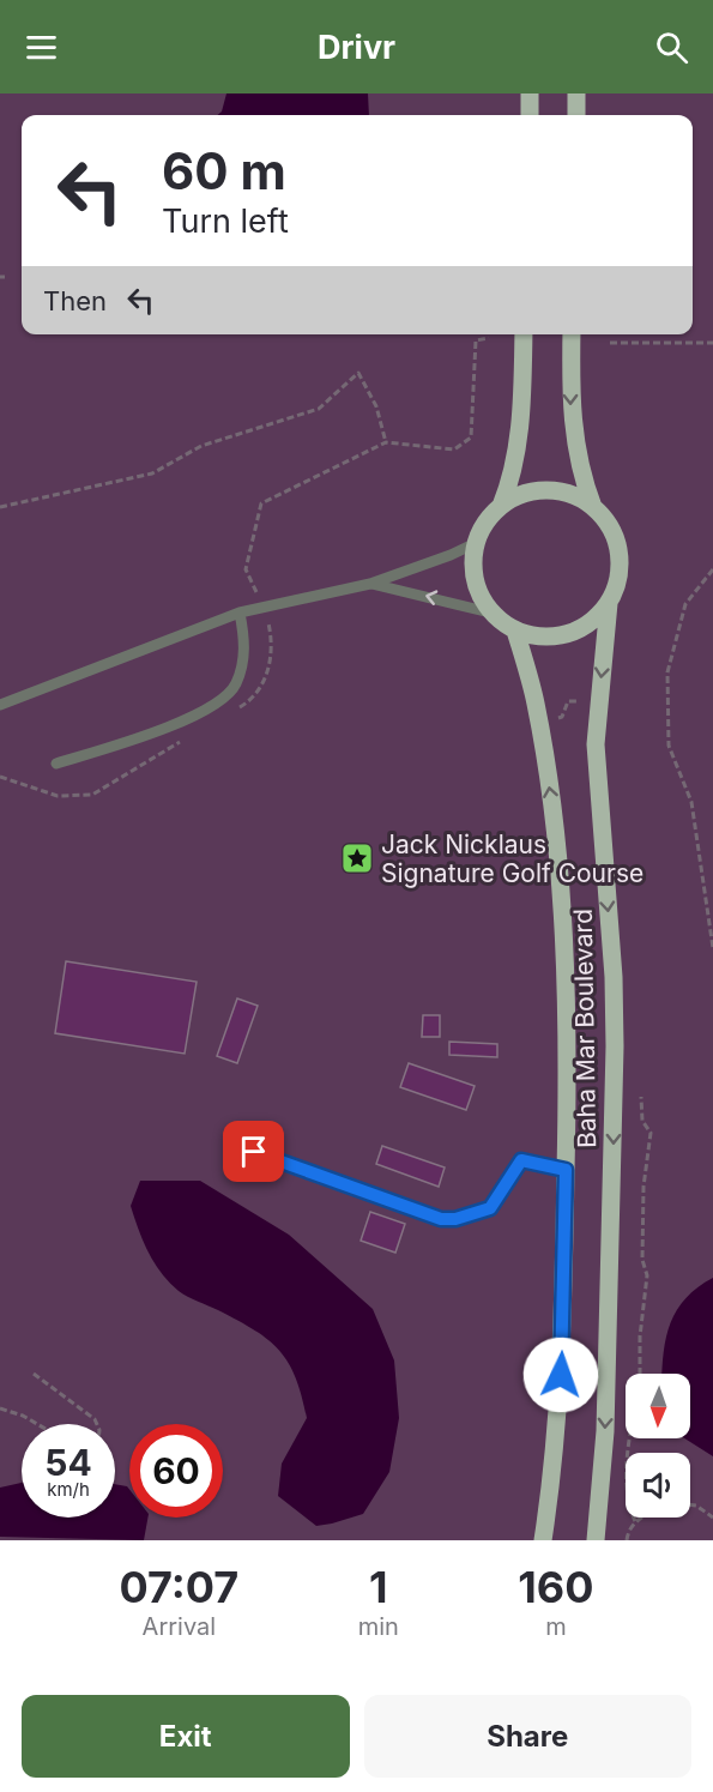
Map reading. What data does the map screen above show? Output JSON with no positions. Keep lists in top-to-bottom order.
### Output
{
  "streets": {
    "main road": ["Baha Mar Boulevard"]
  },
  "places": {
    "place": ["Jack Nicklaus Signature Golf Course"]
  },
  "north": "bottom",
  "page": {
    "header": "Drivr",
    "turn": ["60 m", "Turn left"],
    "then": "Then",
    "speed": "54 km/h",
    "limit": "60",
    "eta": [
      "07:07",
      "Arrival",
      "1",
      "min",
      "160",
      "m"
    ],
    "buttons": ["Exit", "Share"]
  }
}
